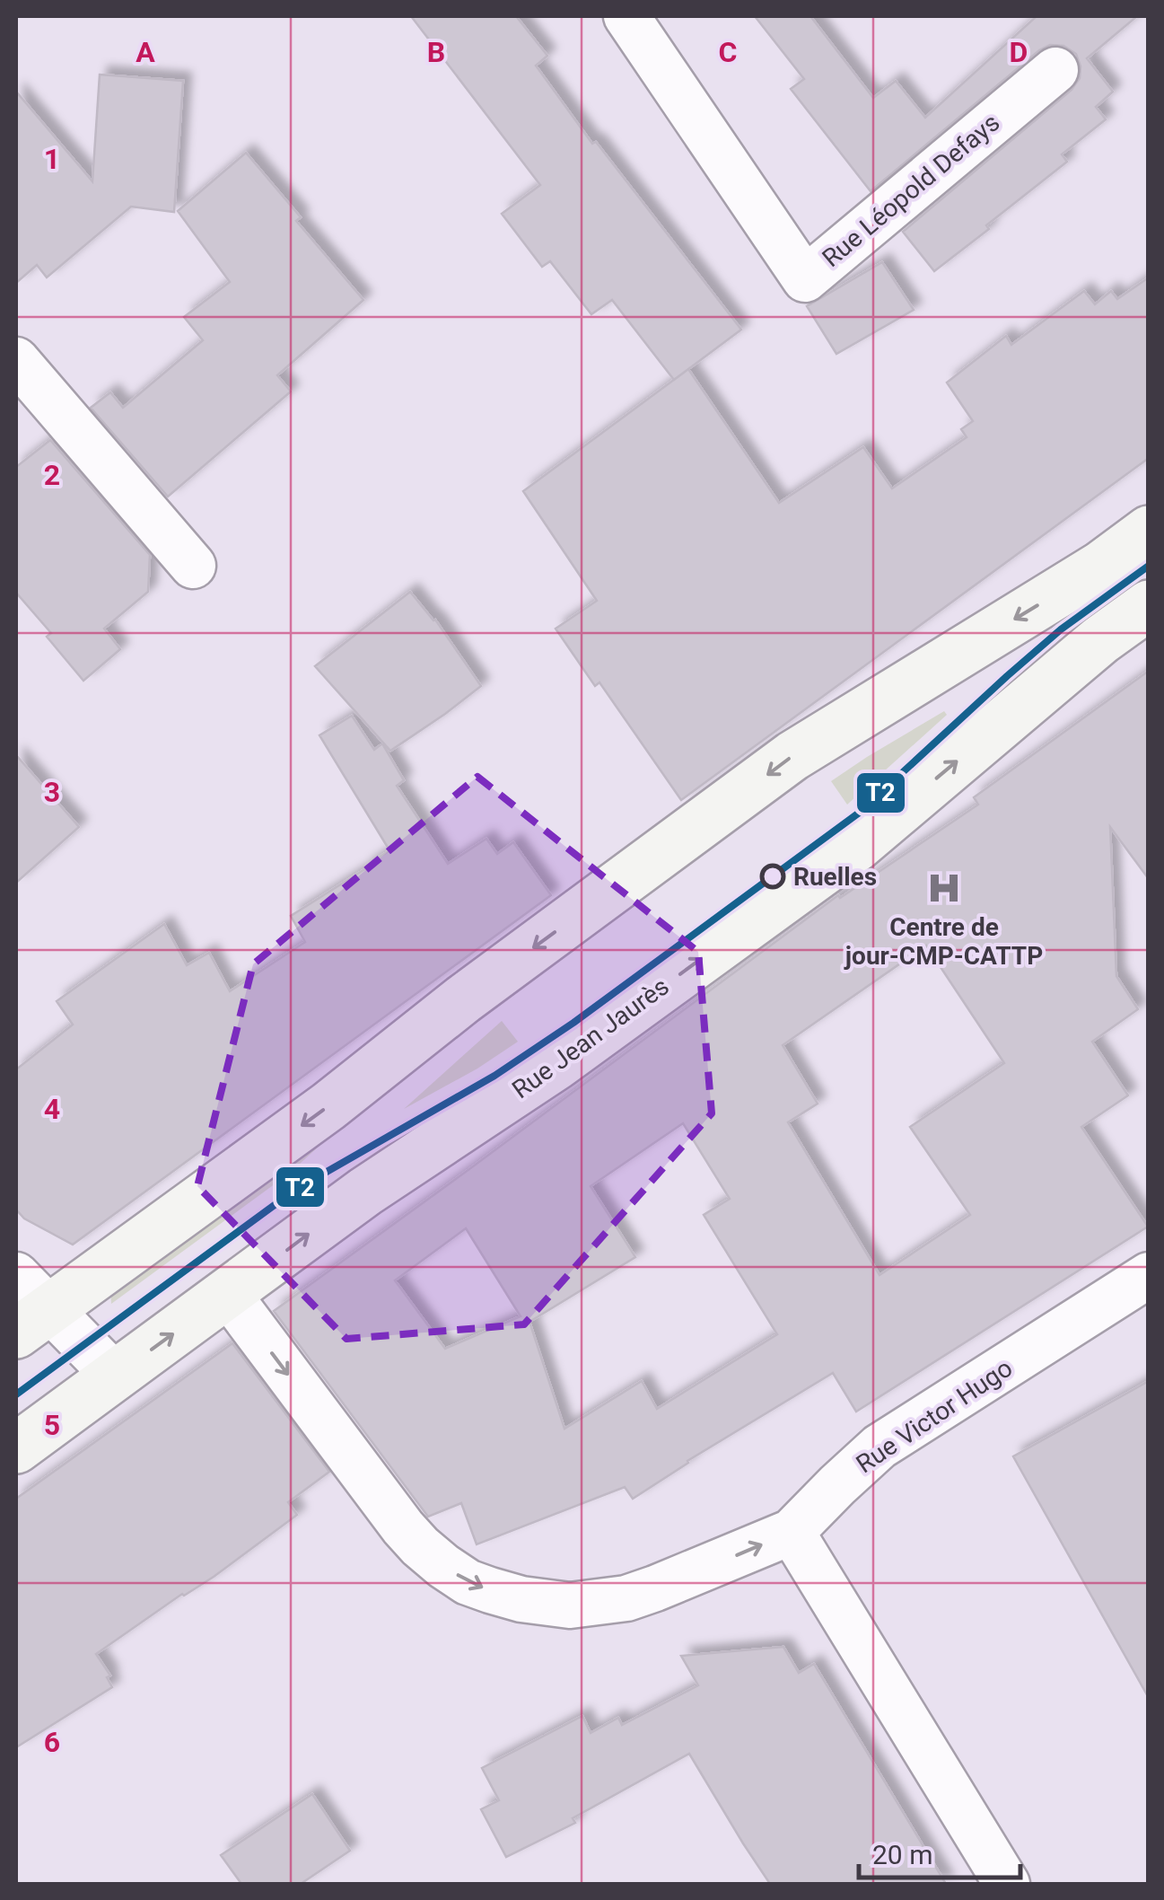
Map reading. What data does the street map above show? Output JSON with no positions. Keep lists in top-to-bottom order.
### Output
{
  "streets": {
    "main road": ["Rue Jean Jaurès"],
    "street": ["Rue Léopold Defays", "Rue Victor Hugo"]
  },
  "crossings": [
    ["Rue Jean Jaurès", "Rue Victor Hugo"]
  ],
  "one_way": ["Rue Victor Hugo"],
  "places": {
    "other": ["Ruelles"],
    "hospital": ["Centre de jour-CMP-CATTP"]
  },
  "lines": ["transit line T2"],
  "scale_bar": "20 m",
  "grid": {
    "columns": [
      "A",
      "B",
      "C",
      "D"
    ],
    "rows": [
      "1",
      "2",
      "3",
      "4",
      "5",
      "6"
    ]
  }
}
